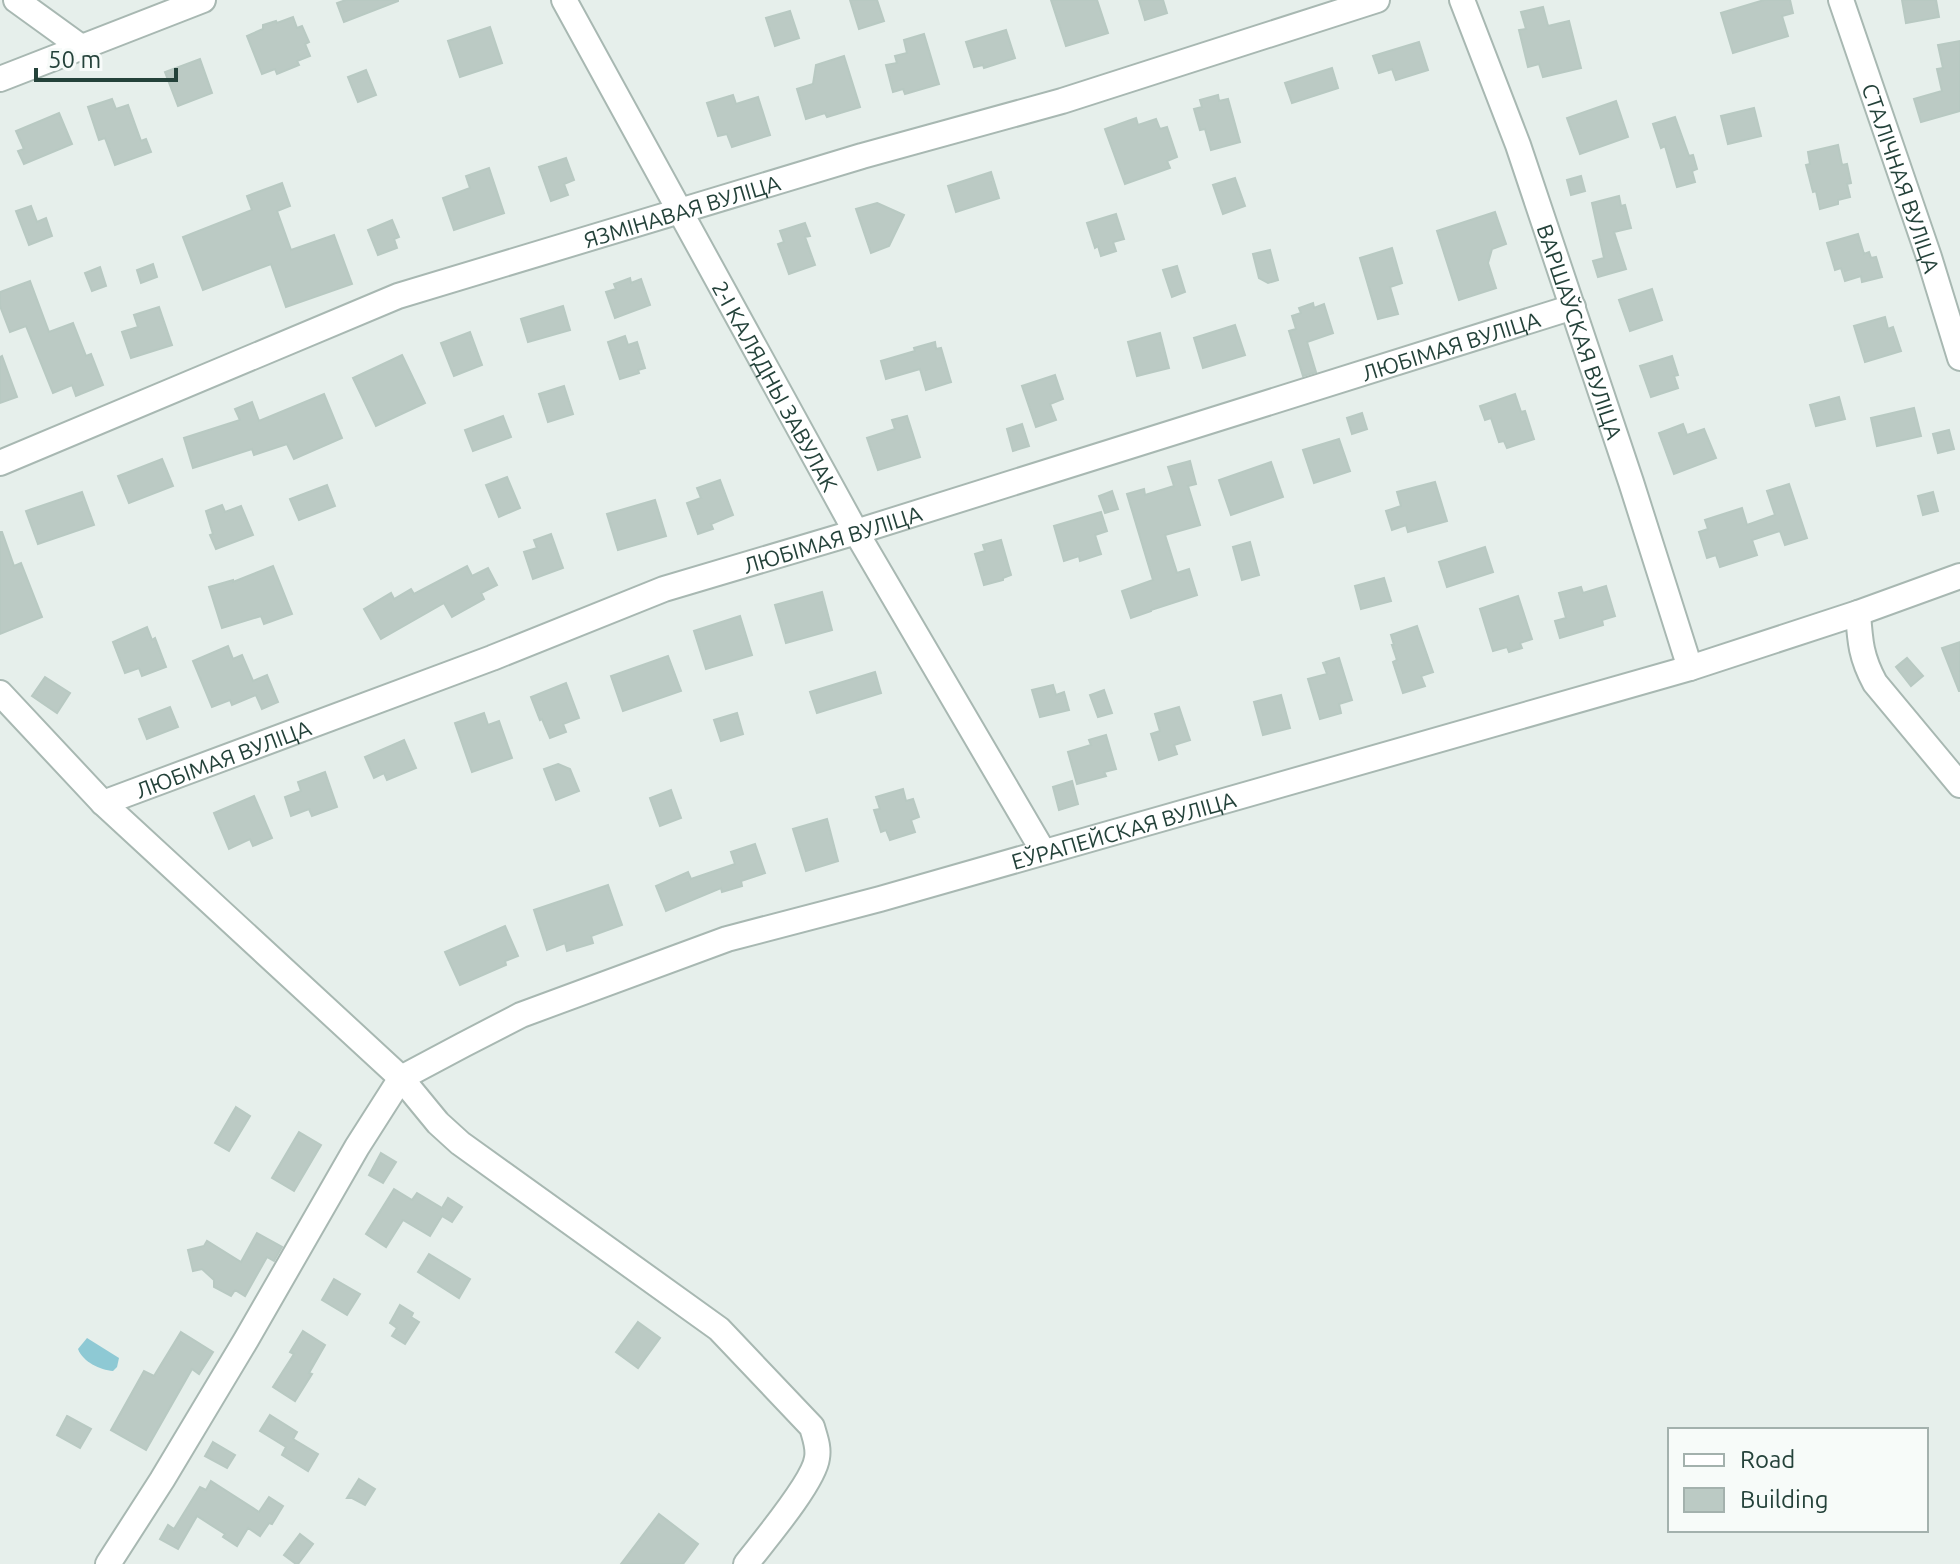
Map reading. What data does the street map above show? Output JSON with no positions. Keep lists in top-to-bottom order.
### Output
{
  "streets": {
    "street": [
      "СТАЛІЧНАЯ ВУЛІЦА",
      "ЯЗМІНАВАЯ ВУЛІЦА",
      "ВАРШАЎСКАЯ ВУЛІЦА",
      "ЛЮБІМАЯ ВУЛІЦА",
      "2-І КАЛЯДНЫ ЗАВУЛАК",
      "ЕЎРАПЕЙСКАЯ ВУЛІЦА"
    ]
  },
  "crossings": [
    ["ЯЗМІНАВАЯ ВУЛІЦА", "2-І КАЛЯДНЫ ЗАВУЛАК"],
    ["ВАРШАЎСКАЯ ВУЛІЦА", "ЛЮБІМАЯ ВУЛІЦА"],
    ["ВАРШАЎСКАЯ ВУЛІЦА", "ЕЎРАПЕЙСКАЯ ВУЛІЦА"],
    ["ЛЮБІМАЯ ВУЛІЦА", "2-І КАЛЯДНЫ ЗАВУЛАК"],
    ["2-І КАЛЯДНЫ ЗАВУЛАК", "ЕЎРАПЕЙСКАЯ ВУЛІЦА"]
  ],
  "legend": ["Road", "Building"],
  "scale_bar": "50 m"
}
